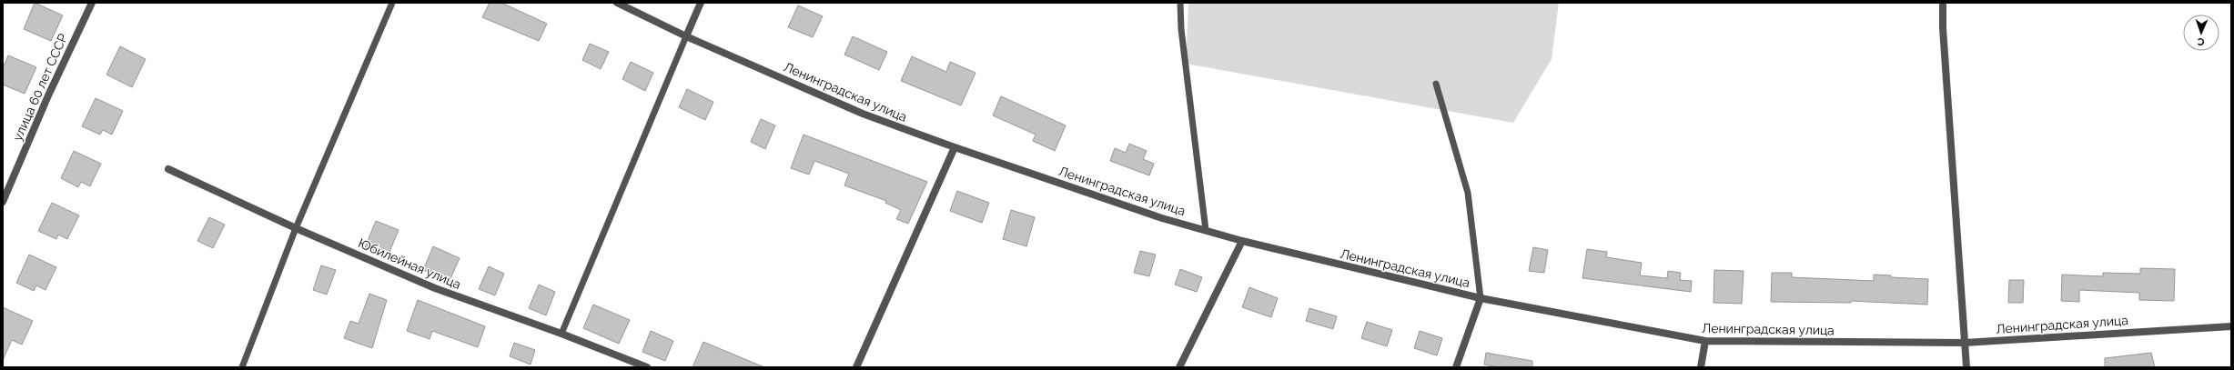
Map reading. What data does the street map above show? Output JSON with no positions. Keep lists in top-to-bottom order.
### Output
{
  "streets": {
    "street": ["улица 60 лет СССР", "Ленинградская улица", "Юбилейная улица"]
  },
  "north": "bottom"
}
